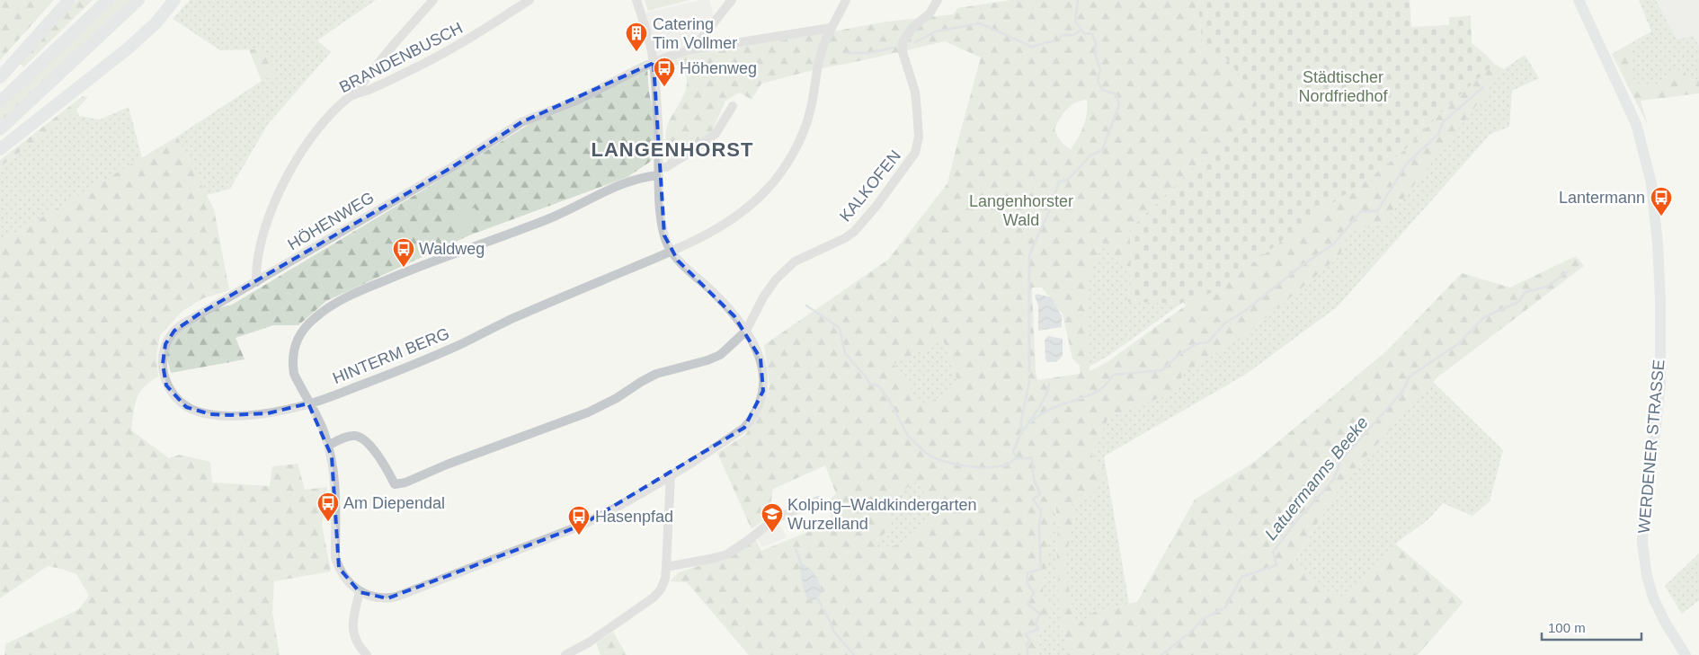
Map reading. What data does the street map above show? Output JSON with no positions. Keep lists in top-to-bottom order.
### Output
{
  "streets": {
    "main road": ["WERDENER STRASSE"],
    "street": [
      "BRANDENBUSCH",
      "KALKOFEN",
      "HÖHENWEG",
      "HINTERM BERG"
    ]
  },
  "crossings": [
    ["BRANDENBUSCH", "HÖHENWEG"],
    ["HÖHENWEG", "HINTERM BERG"]
  ],
  "districts": ["LANGENHORST"],
  "water": ["Latuermanns Beeke"],
  "parks": ["Städtischer Nordfriedhof", "Langenhorster Wald"],
  "places": {
    "building": ["Catering Tim Vollmer"],
    "bus stop": [
      "Höhenweg",
      "Lantermann",
      "Waldweg",
      "Am Diependal",
      "Hasenpfad"
    ],
    "school or university": ["Kolping–Waldkindergarten Wurzelland"]
  },
  "scale_bar": "100 m"
}
